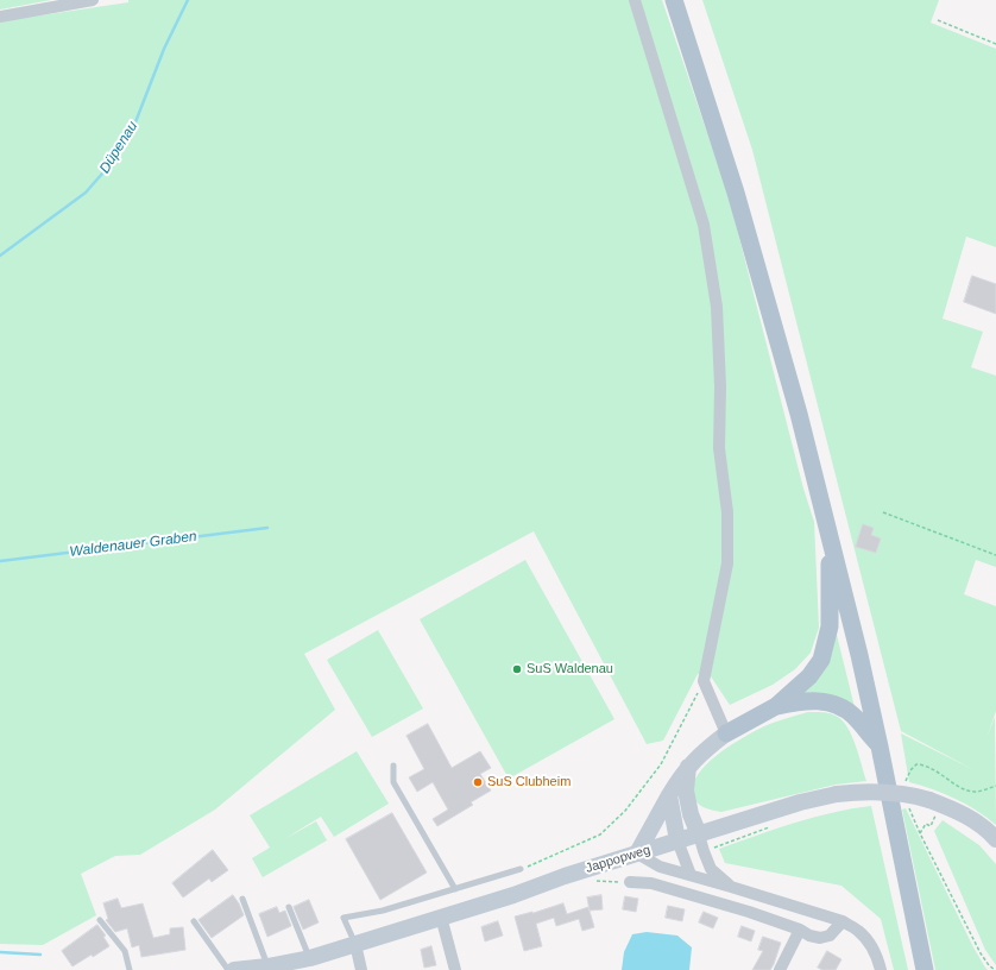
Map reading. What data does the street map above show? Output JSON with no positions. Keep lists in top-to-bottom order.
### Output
{
  "streets": {
    "street": ["Jappopweg"]
  },
  "water": ["Düpenau", "Waldenauer Graben"],
  "places": ["SuS Waldenau", "SuS Clubheim"]
}
